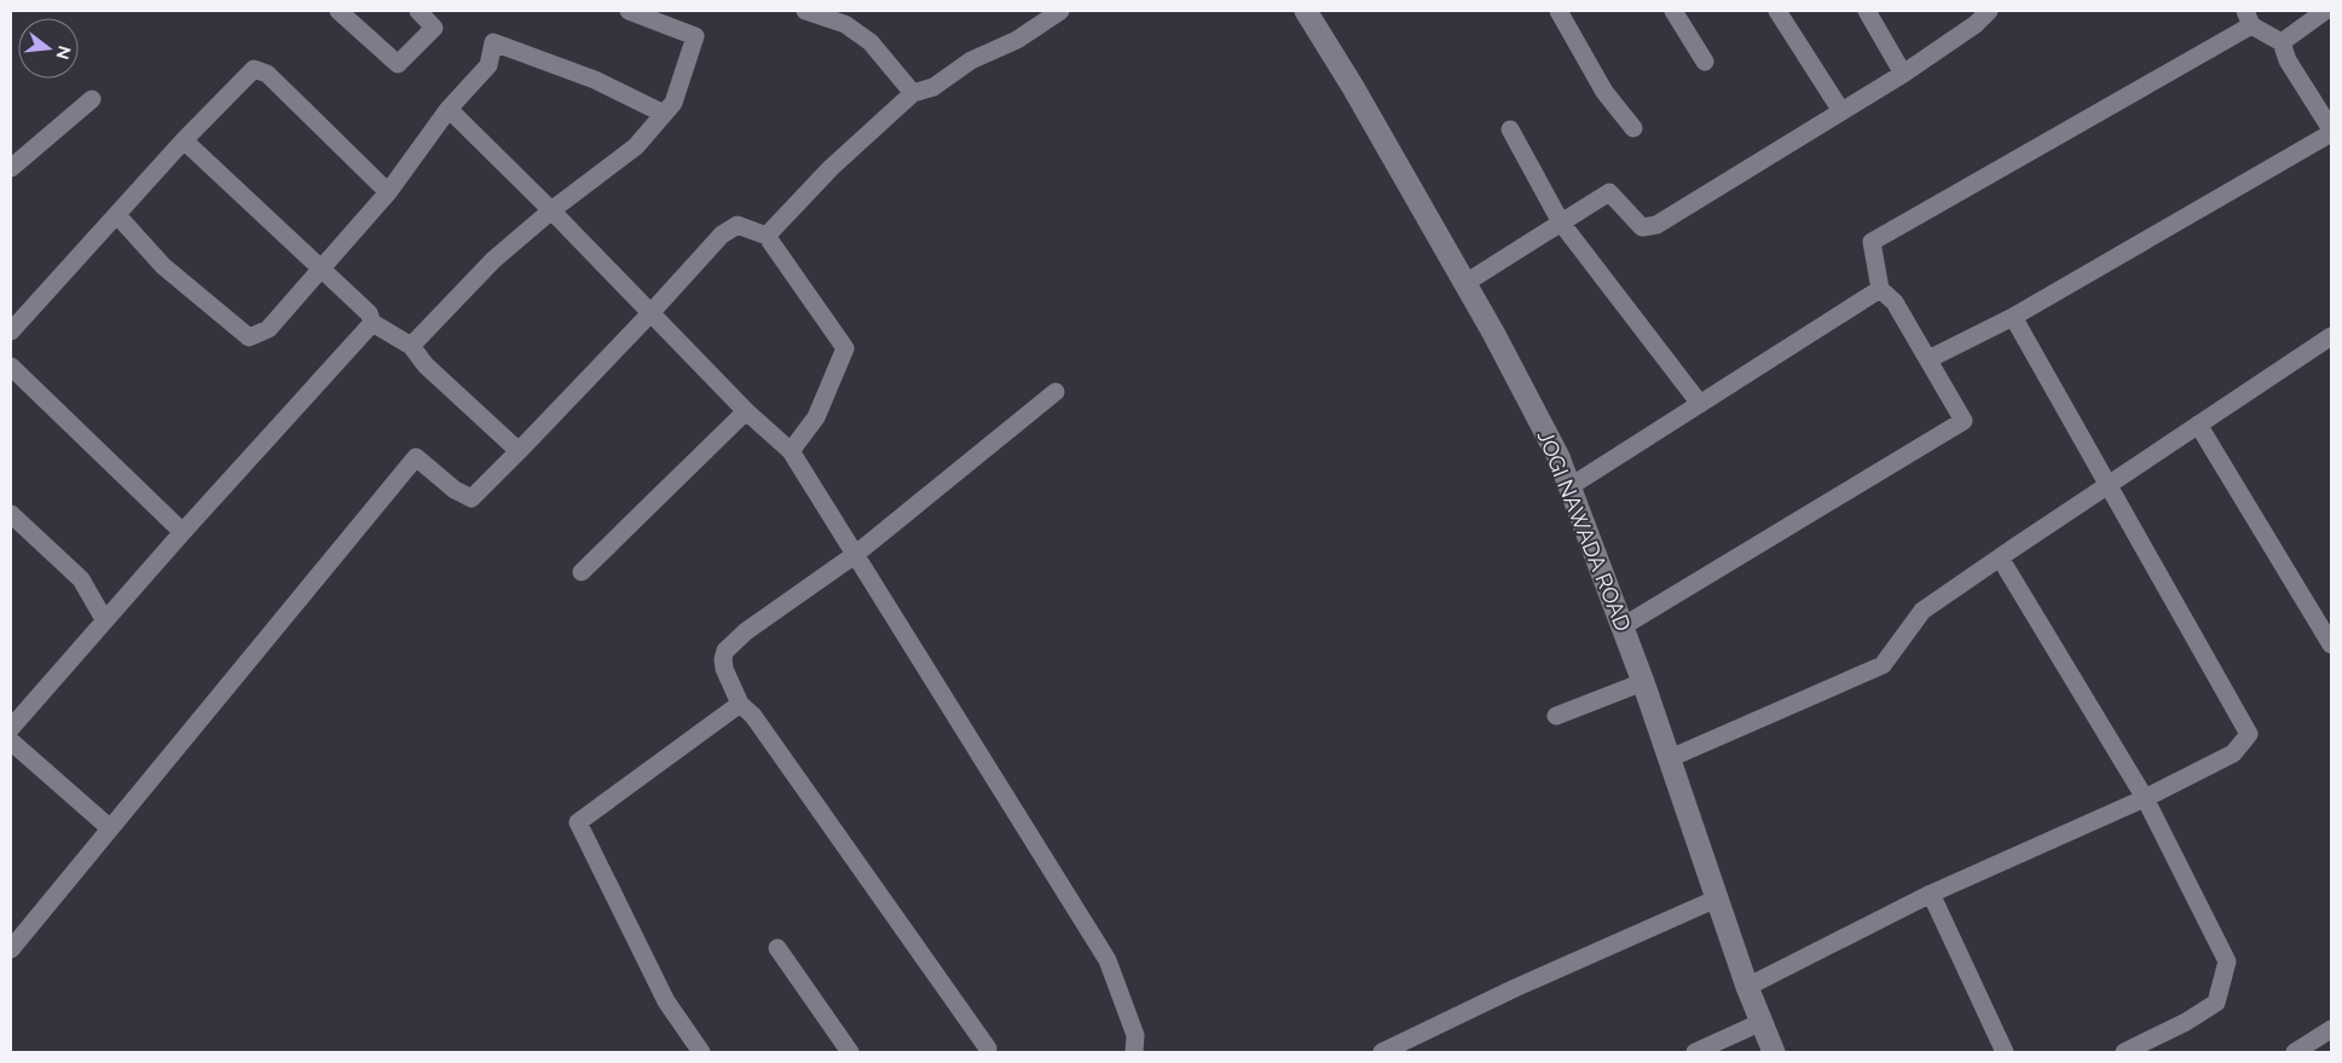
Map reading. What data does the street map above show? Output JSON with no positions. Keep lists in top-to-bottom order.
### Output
{
  "streets": {
    "street": ["JOGI NAWADA ROAD"]
  },
  "north": "right"
}
